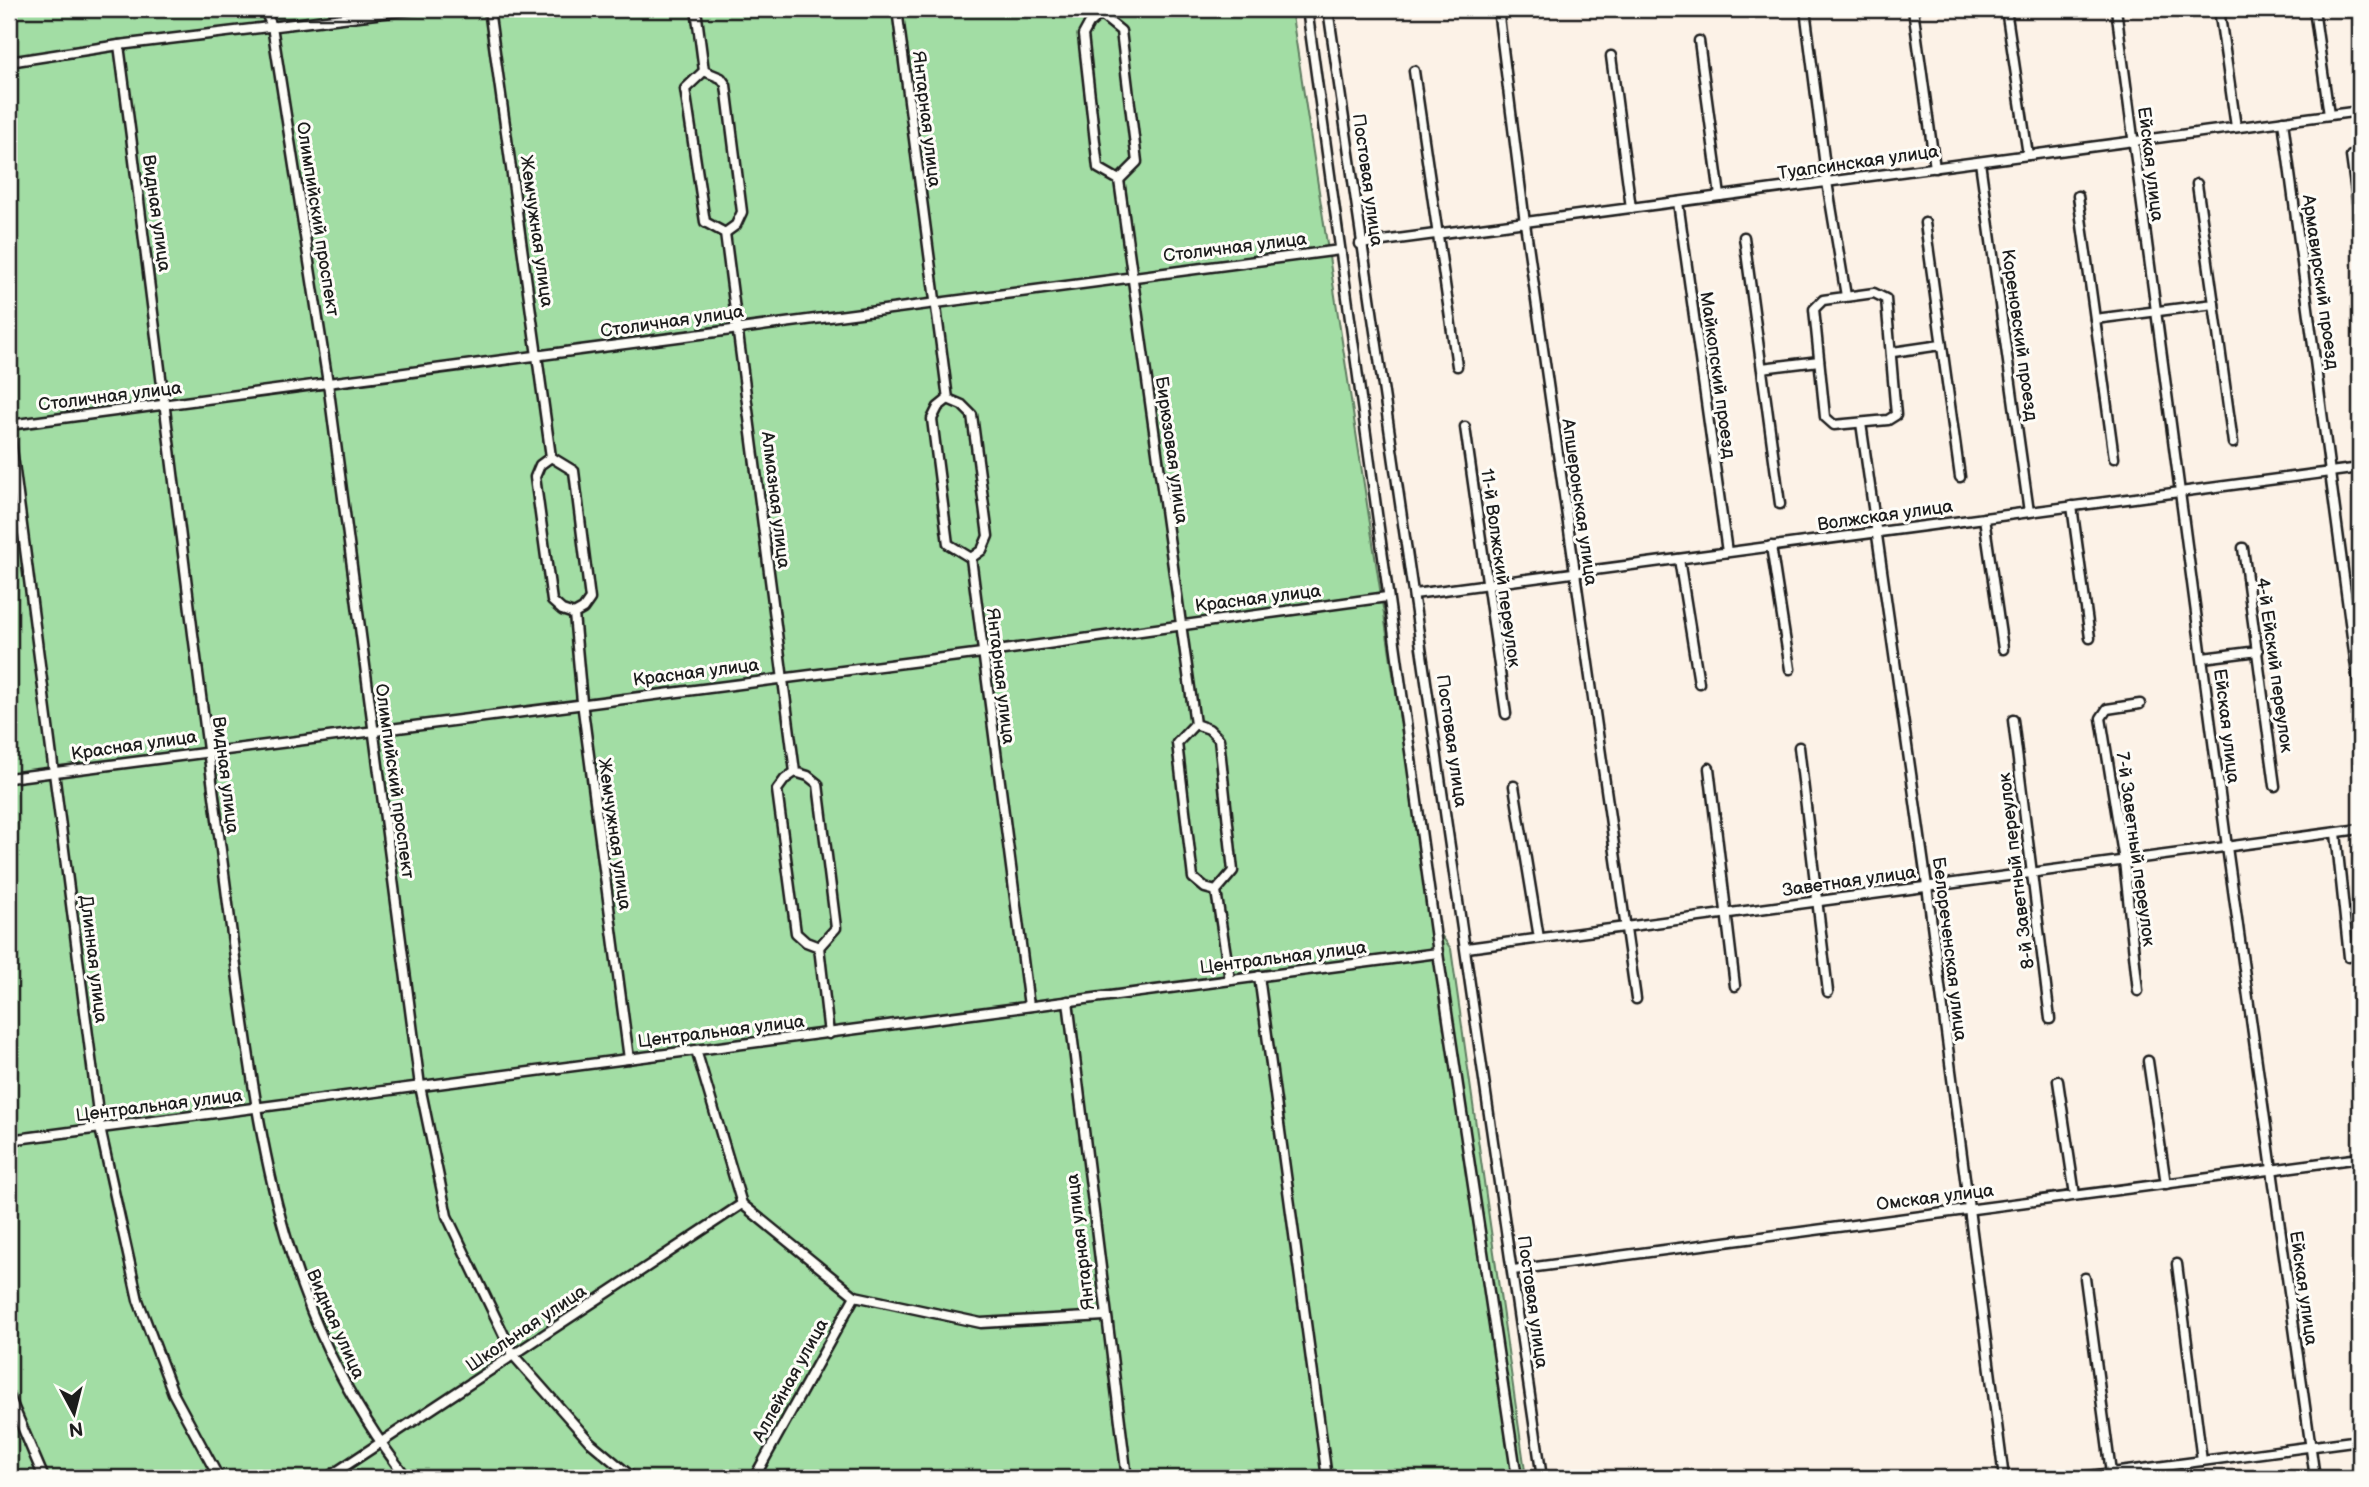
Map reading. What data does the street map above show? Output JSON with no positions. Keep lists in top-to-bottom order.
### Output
{
  "streets": {
    "street": [
      "Янтарная улица",
      "Туапсинская улица",
      "Ейская улица",
      "Постовая улица",
      "Видная улица",
      "Олимпийский проспект",
      "Жемчужная улица",
      "Столичная улица",
      "Армавирский проезд",
      "Кореновский проезд",
      "Майкопский проезд",
      "Бирюзовая улица",
      "Алмазная улица",
      "Апшеронская улица",
      "Волжская улица",
      "11-й Волжский переулок",
      "Красная улица",
      "4-й Ейский переулок",
      "7-й Заветный переулок",
      "8-й Заветный переулок",
      "Заветная улица",
      "Белореченская улица",
      "Центральная улица",
      "Длинная улица",
      "Омская улица",
      "Школьная улица",
      "Аллейная улица"
    ]
  },
  "crossings": [
    ["Янтарная улица", "Столичная улица"],
    ["Янтарная улица", "Красная улица"],
    ["Янтарная улица", "Центральная улица"],
    ["Туапсинская улица", "Ейская улица"],
    ["Туапсинская улица", "Постовая улица"],
    ["Туапсинская улица", "Армавирский проезд"],
    ["Туапсинская улица", "Кореновский проезд"],
    ["Туапсинская улица", "Майкопский проезд"],
    ["Туапсинская улица", "Апшеронская улица"],
    ["Ейская улица", "Волжская улица"],
    ["Ейская улица", "Заветная улица"],
    ["Ейская улица", "Омская улица"],
    ["Постовая улица", "Столичная улица"],
    ["Постовая улица", "Волжская улица"],
    ["Постовая улица", "Красная улица"],
    ["Постовая улица", "Заветная улица"],
    ["Постовая улица", "Центральная улица"],
    ["Постовая улица", "Омская улица"],
    ["Видная улица", "Столичная улица"],
    ["Видная улица", "Красная улица"],
    ["Видная улица", "Центральная улица"],
    ["Видная улица", "Школьная улица"],
    ["Олимпийский проспект", "Столичная улица"],
    ["Олимпийский проспект", "Красная улица"],
    ["Олимпийский проспект", "Центральная улица"],
    ["Олимпийский проспект", "Школьная улица"],
    ["Жемчужная улица", "Столичная улица"],
    ["Жемчужная улица", "Красная улица"],
    ["Жемчужная улица", "Центральная улица"],
    ["Столичная улица", "Бирюзовая улица"],
    ["Столичная улица", "Алмазная улица"],
    ["Столичная улица", "Длинная улица"],
    ["Армавирский проезд", "Волжская улица"],
    ["Кореновский проезд", "Волжская улица"],
    ["Майкопский проезд", "Волжская улица"],
    ["Бирюзовая улица", "Красная улица"],
    ["Алмазная улица", "Красная улица"],
    ["Апшеронская улица", "Волжская улица"],
    ["Апшеронская улица", "Заветная улица"],
    ["Волжская улица", "11-й Волжский переулок"],
    ["Волжская улица", "Белореченская улица"],
    ["Красная улица", "Длинная улица"],
    ["7-й Заветный переулок", "Заветная улица"],
    ["8-й Заветный переулок", "Заветная улица"],
    ["Заветная улица", "Белореченская улица"],
    ["Белореченская улица", "Омская улица"],
    ["Центральная улица", "Длинная улица"]
  ],
  "north": "bottom"
}
